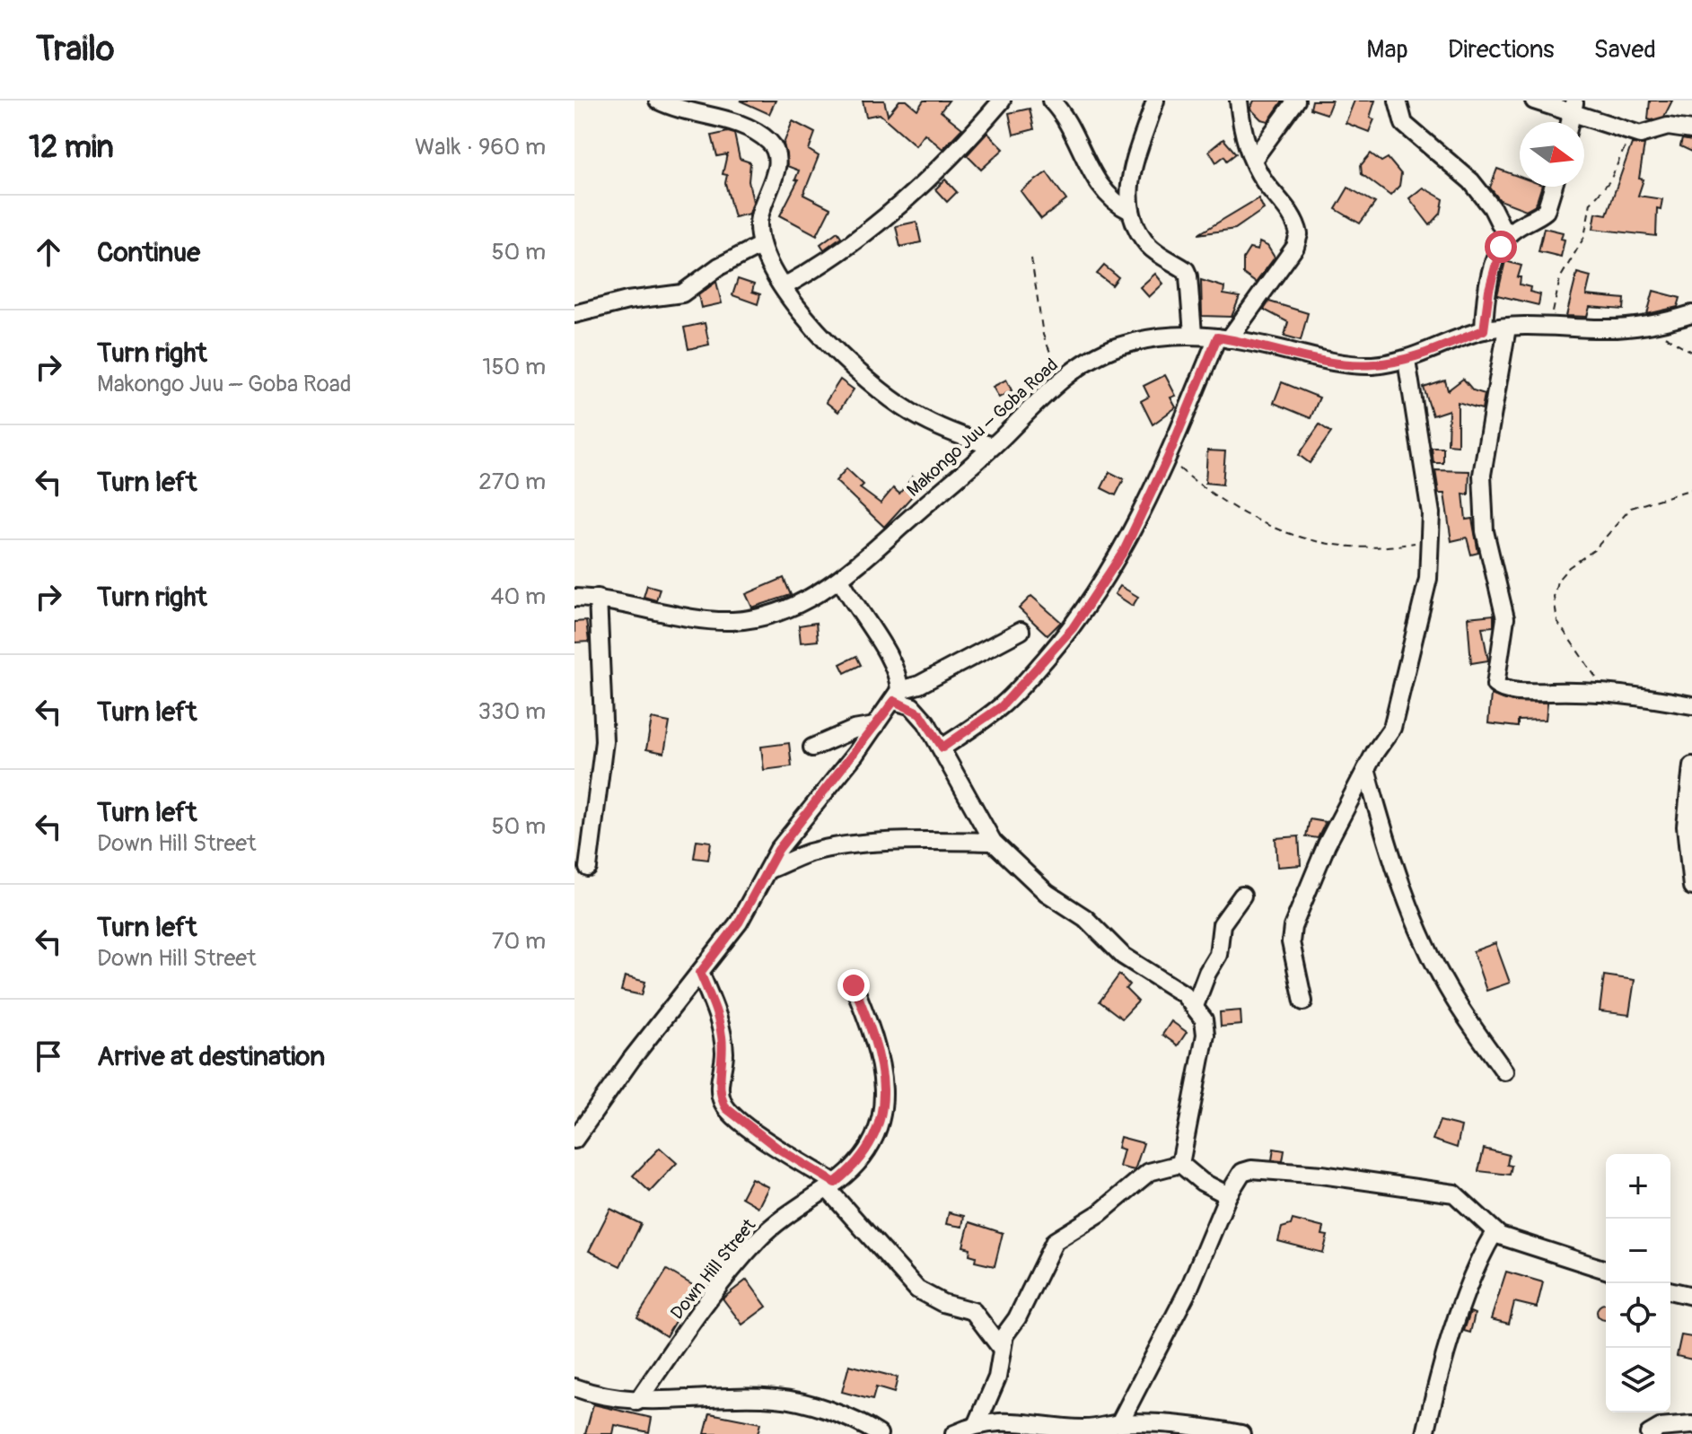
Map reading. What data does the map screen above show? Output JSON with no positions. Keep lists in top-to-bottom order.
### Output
{
  "streets": {
    "street": ["Makongo Juu – Goba Road", "Down Hill Street"]
  },
  "north": "right",
  "page": {
    "header": "Trailo",
    "nav": ["Map", "Directions", "Saved"],
    "heading": ["12 min", "Walk · 960 m"],
    "list": [
      ["Continue", "50 m"],
      ["Turn right", "Makongo Juu – Goba Road", "150 m"],
      ["Turn left", "270 m"],
      ["Turn right", "40 m"],
      ["Turn left", "330 m"],
      ["Turn left", "Down Hill Street", "50 m"],
      ["Turn left", "Down Hill Street", "70 m"],
      "Arrive at destination"
    ],
    "map_buttons": ["+", "−"]
  }
}
